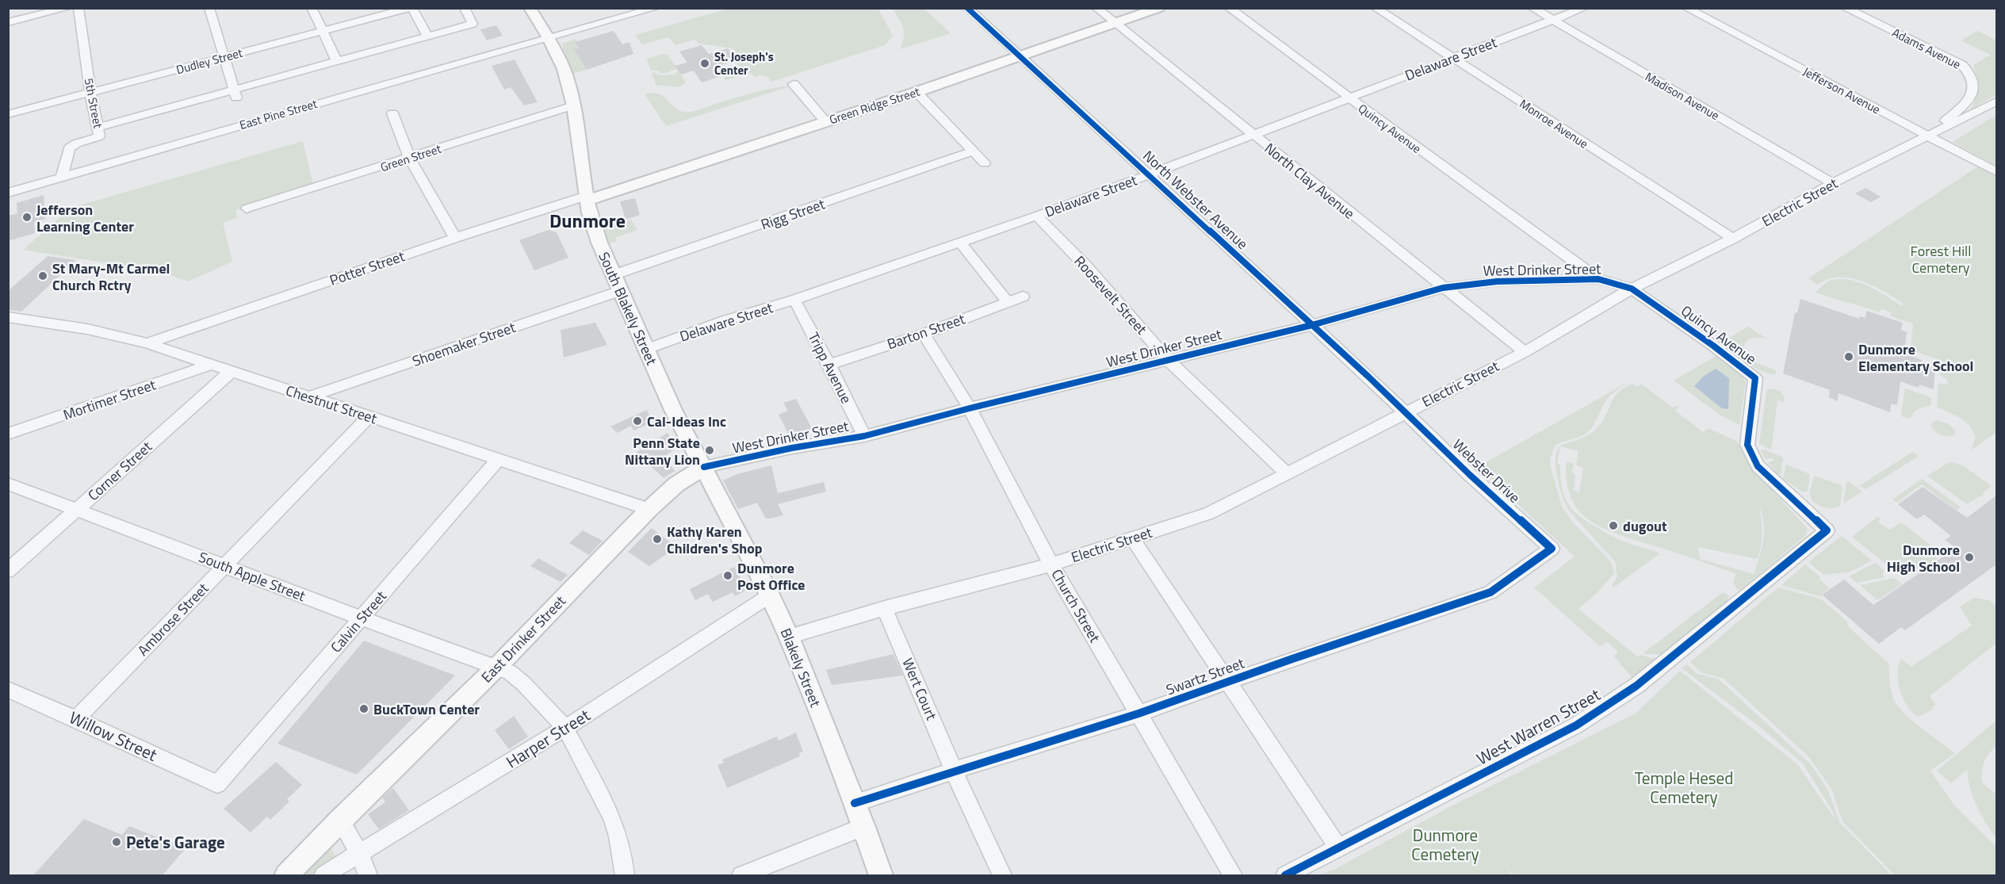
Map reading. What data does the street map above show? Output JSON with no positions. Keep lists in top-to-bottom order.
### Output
{
  "streets": {
    "main road": [
      "Green Ridge Street",
      "South Blakely Street",
      "East Drinker Street",
      "Blakely Street"
    ],
    "street": [
      "Adams Avenue",
      "Delaware Street",
      "Dudley Street",
      "Jefferson Avenue",
      "Madison Avenue",
      "5th Street",
      "East Pine Street",
      "Monroe Avenue",
      "Quincy Avenue",
      "Green Street",
      "North Clay Avenue",
      "North Webster Avenue",
      "Electric Street",
      "Rigg Street",
      "Potter Street",
      "West Drinker Street",
      "Roosevelt Street",
      "Barton Street",
      "Shoemaker Street",
      "Tripp Avenue",
      "Mortimer Street",
      "Chestnut Street",
      "Corner Street",
      "Webster Drive",
      "South Apple Street",
      "Church Street",
      "Ambrose Street",
      "Calvin Street",
      "Swartz Street",
      "Wert Court",
      "West Warren Street",
      "Willow Street",
      "Harper Street"
    ]
  },
  "crossings": [
    ["Adams Avenue", "Electric Street"],
    ["Delaware Street", "Madison Avenue"],
    ["Delaware Street", "Monroe Avenue"],
    ["Delaware Street", "Quincy Avenue"],
    ["Delaware Street", "North Clay Avenue"],
    ["Delaware Street", "North Webster Avenue"],
    ["Delaware Street", "Roosevelt Street"],
    ["Delaware Street", "South Blakely Street"],
    ["Delaware Street", "Tripp Avenue"],
    ["Dudley Street", "5th Street"],
    ["Jefferson Avenue", "Electric Street"],
    ["Madison Avenue", "Electric Street"],
    ["5th Street", "East Pine Street"],
    ["Green Ridge Street", "North Clay Avenue"],
    ["Green Ridge Street", "North Webster Avenue"],
    ["Green Ridge Street", "Potter Street"],
    ["Green Ridge Street", "South Blakely Street"],
    ["East Pine Street", "South Blakely Street"],
    ["Monroe Avenue", "Electric Street"],
    ["Quincy Avenue", "Electric Street"],
    ["Quincy Avenue", "West Drinker Street"],
    ["Quincy Avenue", "West Warren Street"],
    ["Green Street", "South Blakely Street"],
    ["North Clay Avenue", "Electric Street"],
    ["North Clay Avenue", "West Drinker Street"],
    ["North Webster Avenue", "Electric Street"],
    ["North Webster Avenue", "West Drinker Street"],
    ["North Webster Avenue", "Webster Drive"],
    ["Electric Street", "West Drinker Street"],
    ["Electric Street", "Roosevelt Street"],
    ["Electric Street", "Webster Drive"],
    ["Electric Street", "Church Street"],
    ["Electric Street", "Blakely Street"],
    ["Electric Street", "Wert Court"],
    ["Rigg Street", "South Blakely Street"],
    ["Potter Street", "South Blakely Street"],
    ["Potter Street", "Chestnut Street"],
    ["West Drinker Street", "Roosevelt Street"],
    ["West Drinker Street", "South Blakely Street"],
    ["West Drinker Street", "Tripp Avenue"],
    ["West Drinker Street", "Church Street"],
    ["West Drinker Street", "East Drinker Street"],
    ["West Drinker Street", "Blakely Street"],
    ["South Blakely Street", "Shoemaker Street"],
    ["South Blakely Street", "East Drinker Street"],
    ["South Blakely Street", "Blakely Street"],
    ["Barton Street", "Tripp Avenue"],
    ["Barton Street", "Church Street"],
    ["Shoemaker Street", "Chestnut Street"],
    ["Mortimer Street", "Chestnut Street"],
    ["Chestnut Street", "Corner Street"],
    ["Chestnut Street", "Ambrose Street"],
    ["Chestnut Street", "Calvin Street"],
    ["Chestnut Street", "East Drinker Street"],
    ["Corner Street", "South Apple Street"],
    ["Webster Drive", "Swartz Street"],
    ["South Apple Street", "Ambrose Street"],
    ["South Apple Street", "Calvin Street"],
    ["South Apple Street", "East Drinker Street"],
    ["South Apple Street", "Harper Street"],
    ["Church Street", "Swartz Street"],
    ["Ambrose Street", "Willow Street"],
    ["Calvin Street", "Willow Street"],
    ["East Drinker Street", "Blakely Street"],
    ["Blakely Street", "Swartz Street"],
    ["Blakely Street", "Harper Street"],
    ["Swartz Street", "Wert Court"]
  ],
  "districts": ["Dunmore"],
  "parks": ["Forest Hill Cemetery", "Temple Hesed Cemetery", "Dunmore Cemetery"],
  "places": [
    "St. Joseph's Center",
    "Jefferson Learning Center",
    "St Mary-Mt Carmel Church Rctry",
    "Dunmore Elementary School",
    "Cal-Ideas Inc",
    "Penn State Nittany Lion",
    "dugout",
    "Kathy Karen Children's Shop",
    "Dunmore High School",
    "Dunmore Post Office",
    "BuckTown Center",
    "Pete's Garage"
  ]
}
